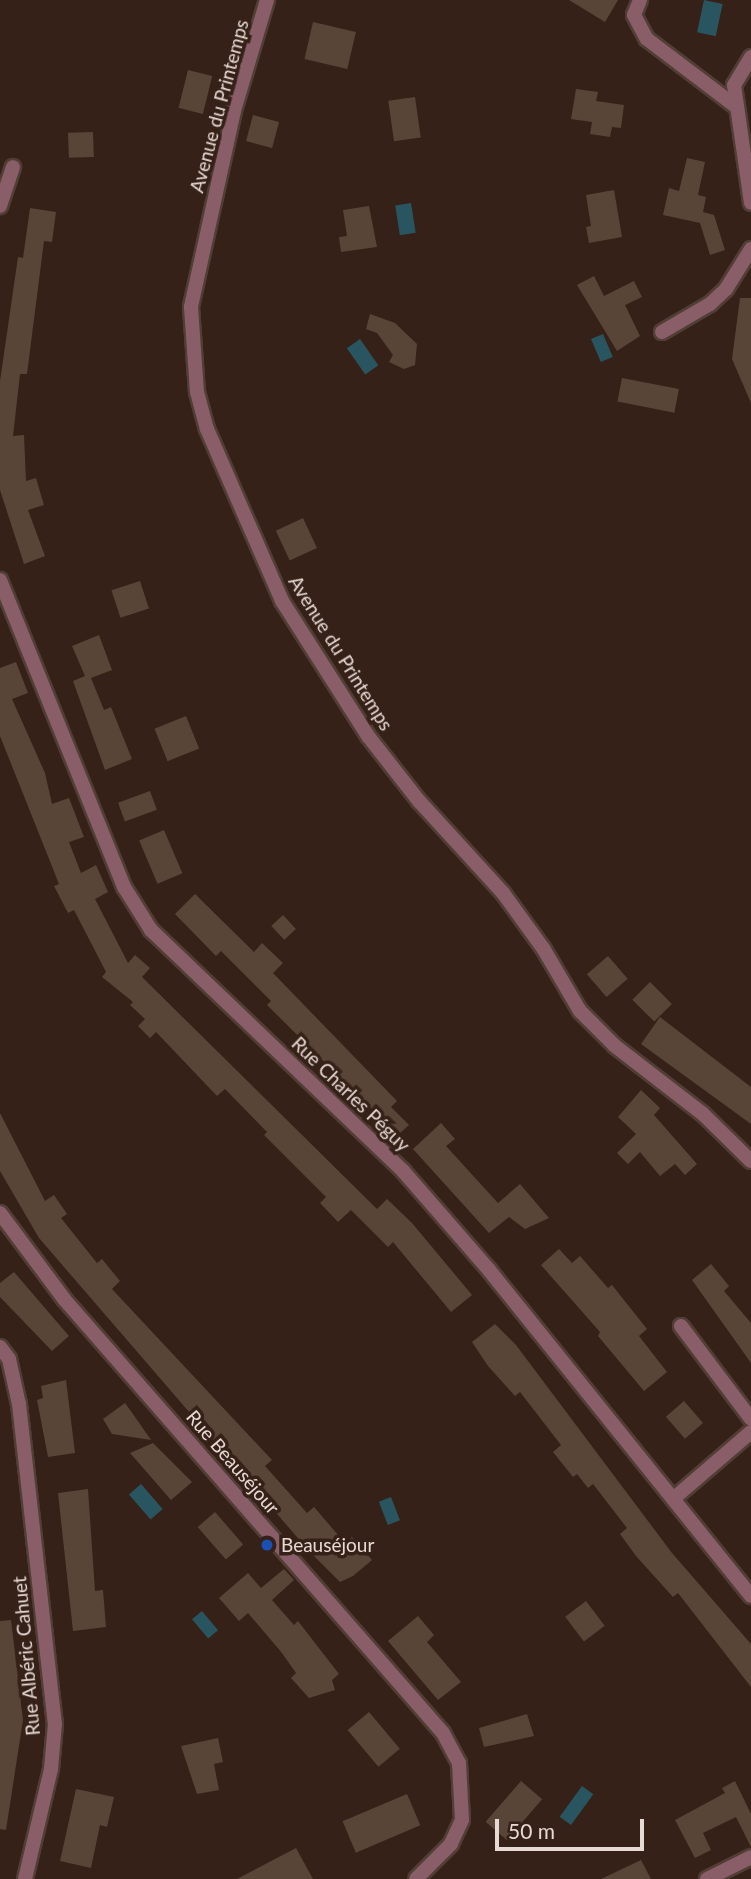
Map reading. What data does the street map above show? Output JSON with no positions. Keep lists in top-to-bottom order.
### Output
{
  "streets": {
    "street": [
      "Avenue du Printemps",
      "Rue Charles Péguy",
      "Rue Beauséjour",
      "Rue Albéric Cahuet"
    ]
  },
  "places": ["Beauséjour"],
  "scale_bar": "50 m"
}
